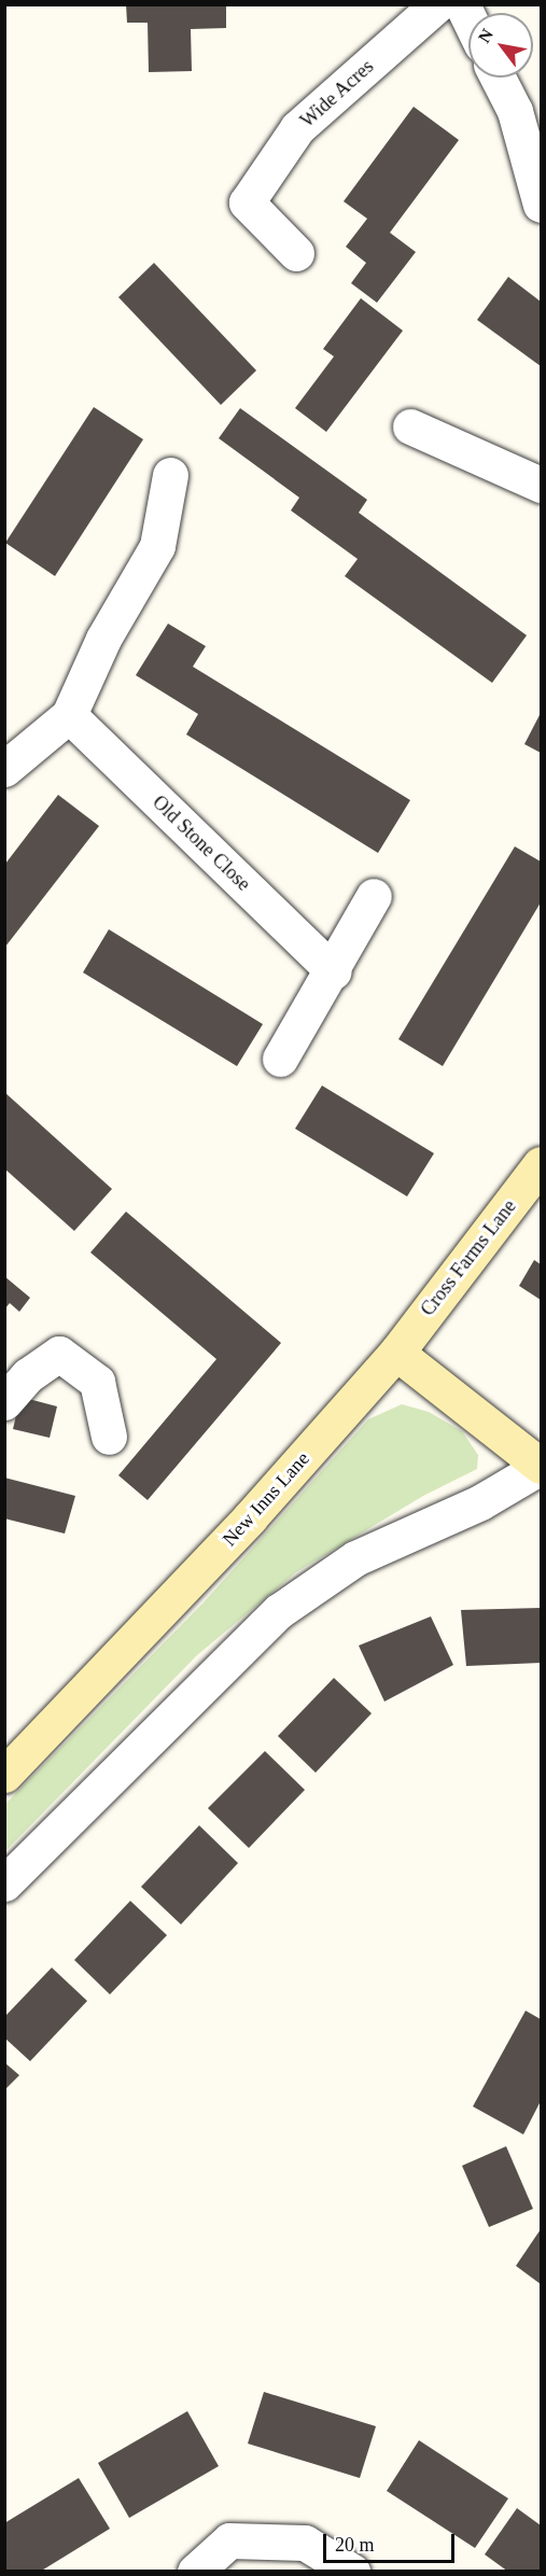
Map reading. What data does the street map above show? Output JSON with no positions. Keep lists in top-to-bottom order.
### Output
{
  "streets": {
    "street": [
      "Wide Acres",
      "Old Stone Close",
      "Cross Farms Lane",
      "New Inns Lane"
    ]
  },
  "crossings": [
    ["Cross Farms Lane", "New Inns Lane"]
  ],
  "scale_bar": "20 m",
  "north": "top left"
}
